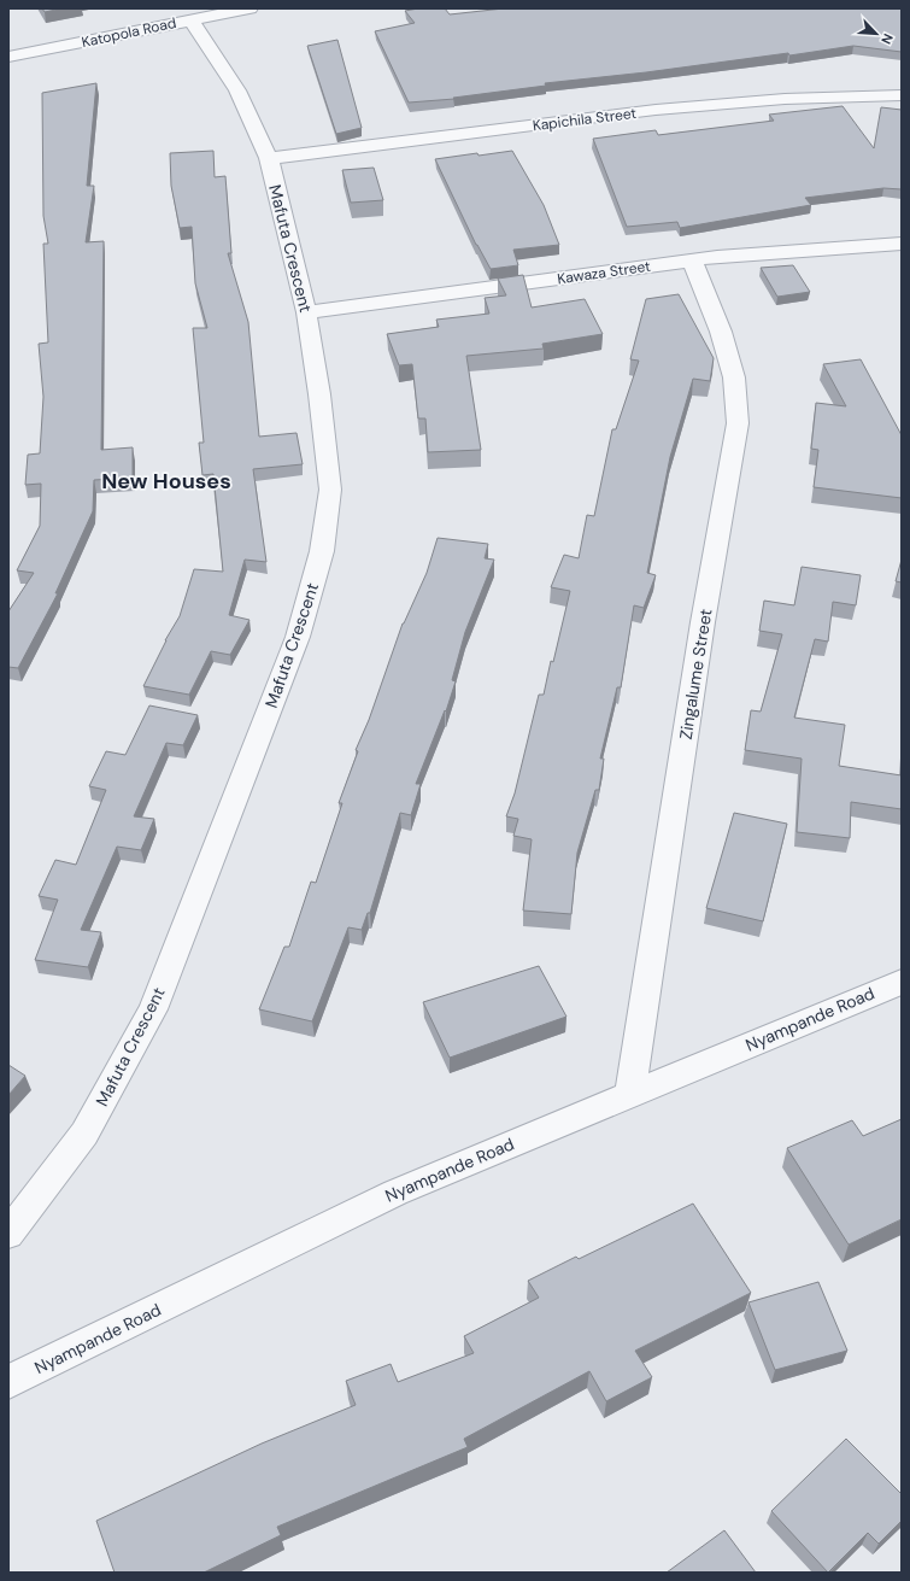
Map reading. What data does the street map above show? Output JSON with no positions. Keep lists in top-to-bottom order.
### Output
{
  "streets": {
    "street": [
      "Katopola Road",
      "Kapichila Street",
      "Mafuta Crescent",
      "Kawaza Street",
      "Zingalume Street",
      "Nyampande Road"
    ]
  },
  "crossings": [
    ["Katopola Road", "Mafuta Crescent"],
    ["Kapichila Street", "Mafuta Crescent"],
    ["Mafuta Crescent", "Kawaza Street"],
    ["Kawaza Street", "Zingalume Street"],
    ["Zingalume Street", "Nyampande Road"]
  ],
  "districts": ["New Houses"],
  "north": "bottom right"
}
